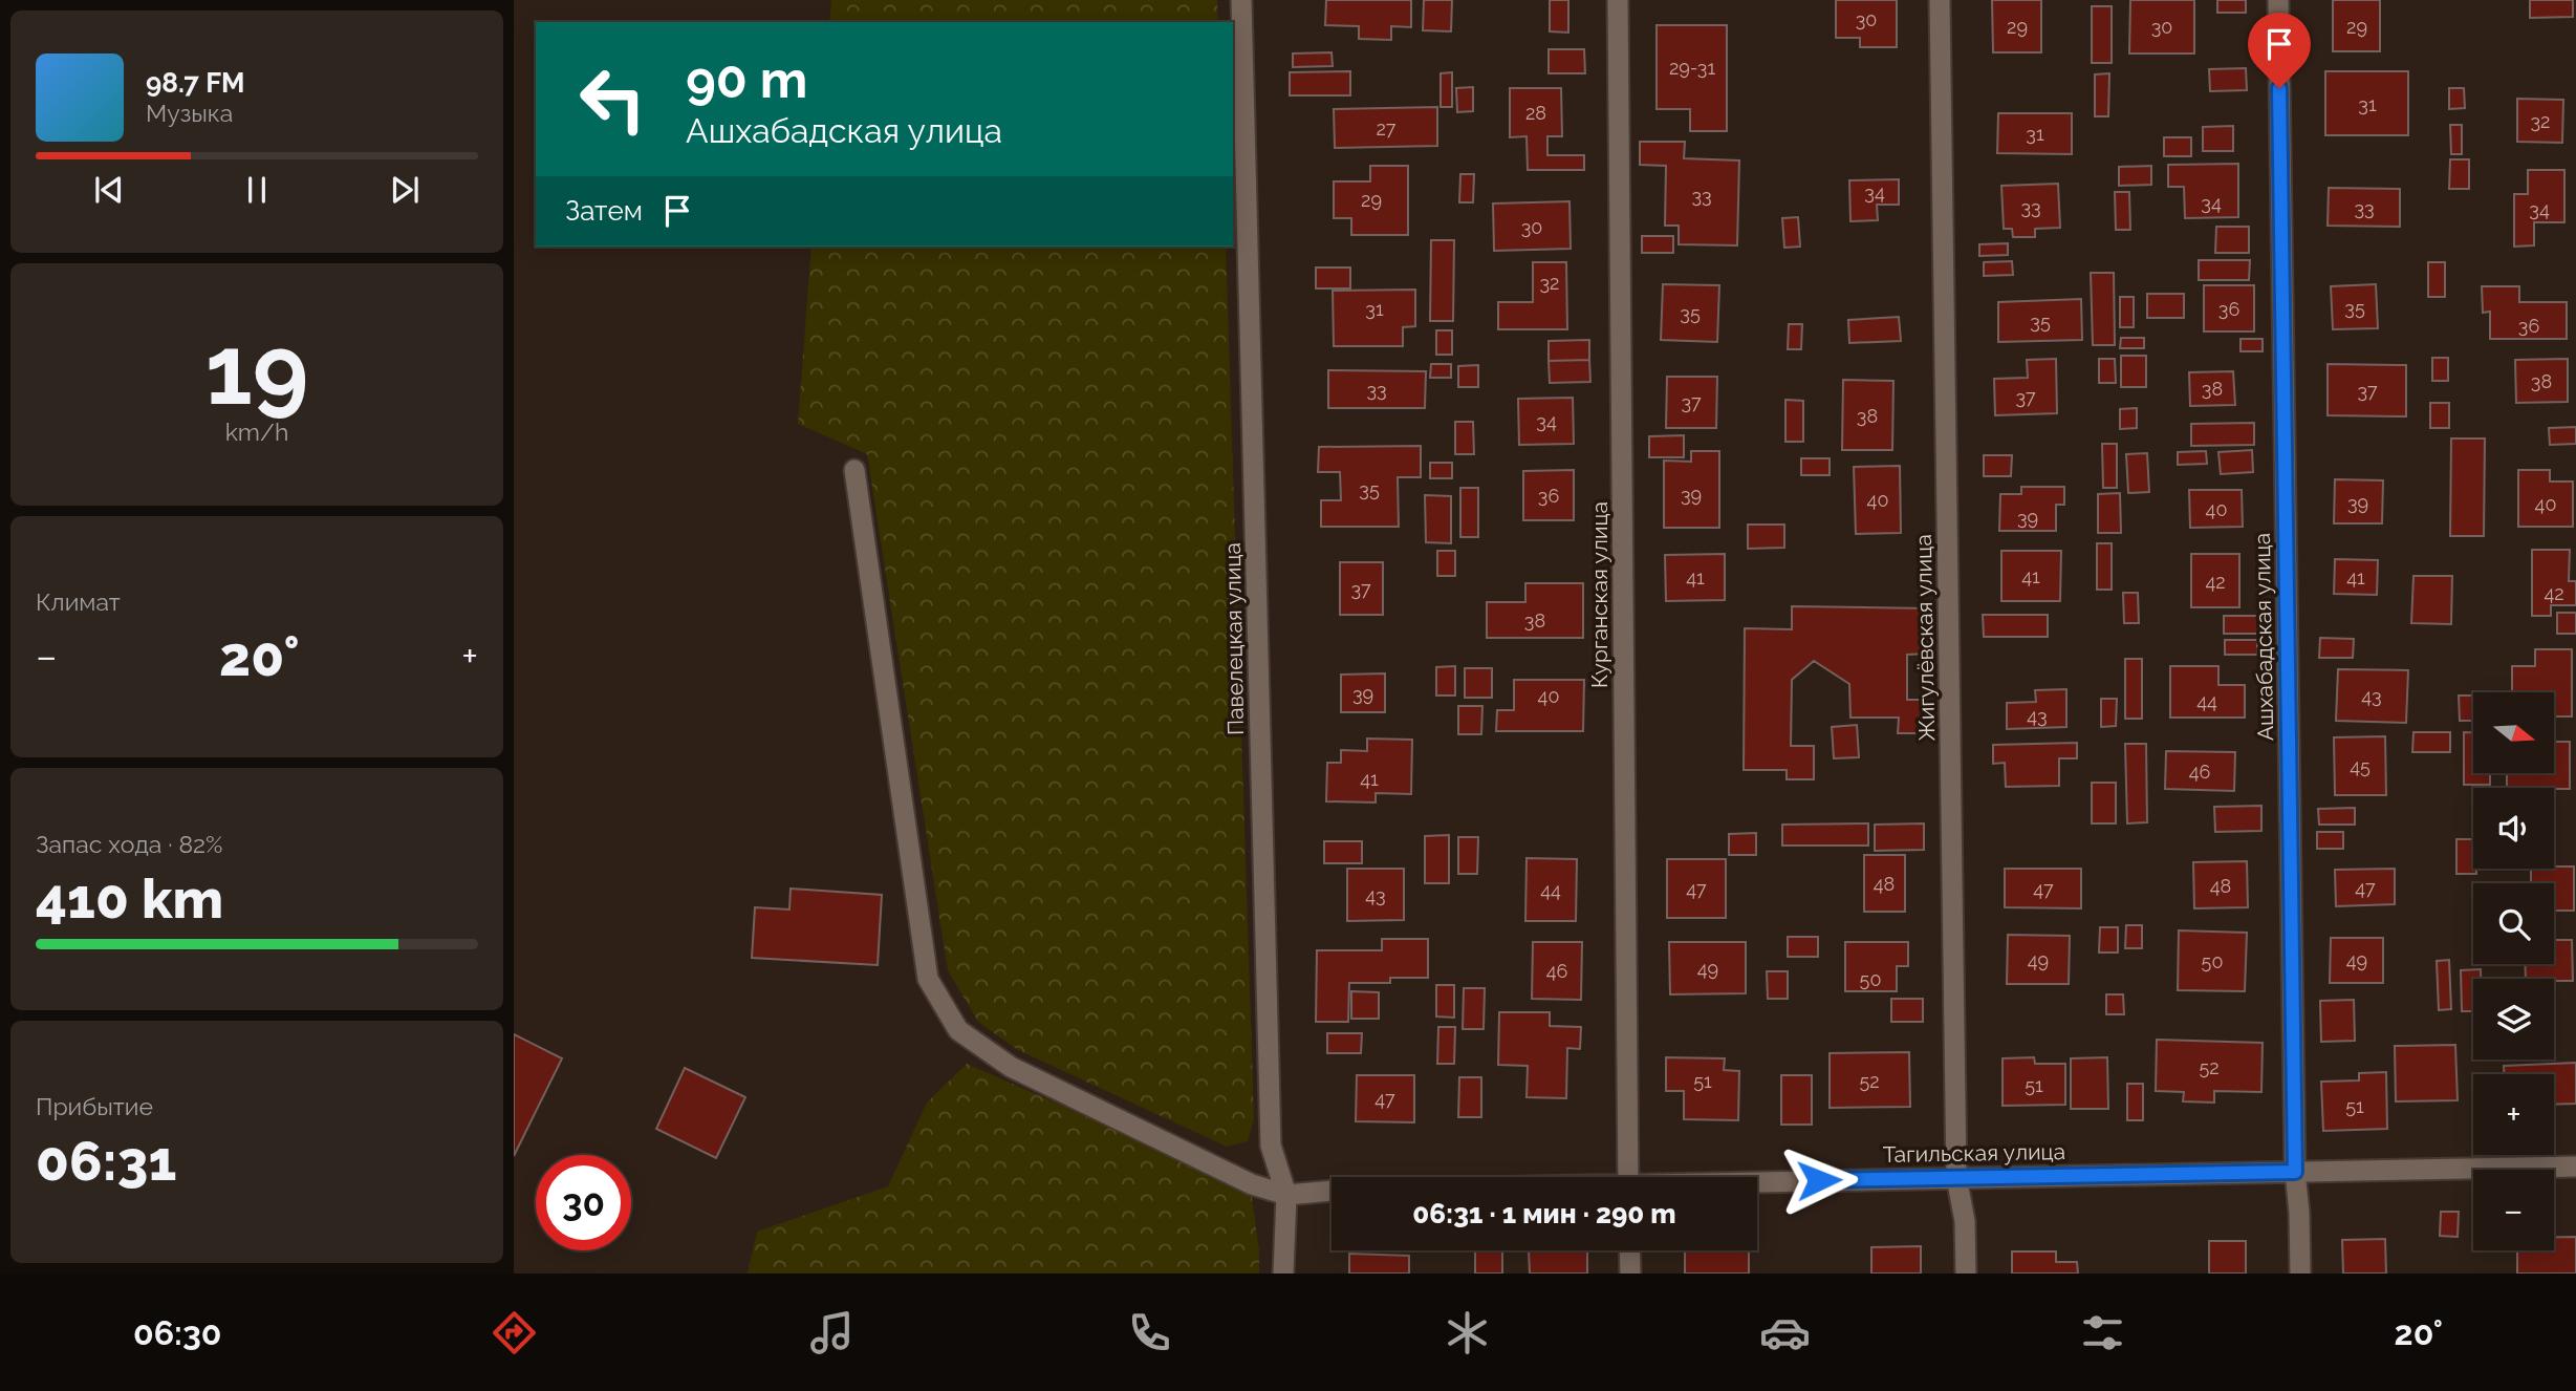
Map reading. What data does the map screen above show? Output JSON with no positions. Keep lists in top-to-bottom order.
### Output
{
  "streets": {
    "street": [
      "Курганская улица",
      "Ашхабадская улица",
      "Жигулёвская улица",
      "Павелецкая улица",
      "Тагильская улица"
    ]
  },
  "crossings": [
    ["Ашхабадская улица", "Тагильская улица"],
    ["Жигулёвская улица", "Тагильская улица"]
  ],
  "house_numbers": [
    "30",
    "29",
    "30",
    "29",
    "29-31",
    "31",
    "28",
    "32",
    "27",
    "31",
    "34",
    "33",
    "29",
    "34",
    "33",
    "33",
    "34",
    "30",
    "32",
    "35",
    "31",
    "36",
    "35",
    "35",
    "36",
    "38",
    "38",
    "33",
    "37",
    "37",
    "37",
    "38",
    "34",
    "35",
    "39",
    "36",
    "40",
    "39",
    "40",
    "40",
    "39",
    "41",
    "41",
    "41",
    "42",
    "37",
    "42",
    "38",
    "39",
    "40",
    "43",
    "44",
    "43",
    "45",
    "46",
    "41",
    "48",
    "48",
    "47",
    "47",
    "47",
    "44",
    "43",
    "49",
    "49",
    "50",
    "49",
    "46",
    "50",
    "52",
    "51",
    "52",
    "51",
    "47",
    "51"
  ],
  "north": "right",
  "page": {
    "turn": ["90 m", "Ашхабадская улица"],
    "song": ["98.7 FM", "Музыка"],
    "then": "Затем",
    "tile": [
      ["19", "km/h"],
      "Климат",
      ["Запас хода · 82%", "410 km"],
      ["Прибытие", "06:31"]
    ],
    "heat": ["−", "20°", "+"],
    "map_buttons": ["+", "−"],
    "limit": "30",
    "trip": "06:31 · 1 мин · 290 m",
    "tabs": ["06:30", "20°"]
  }
}
